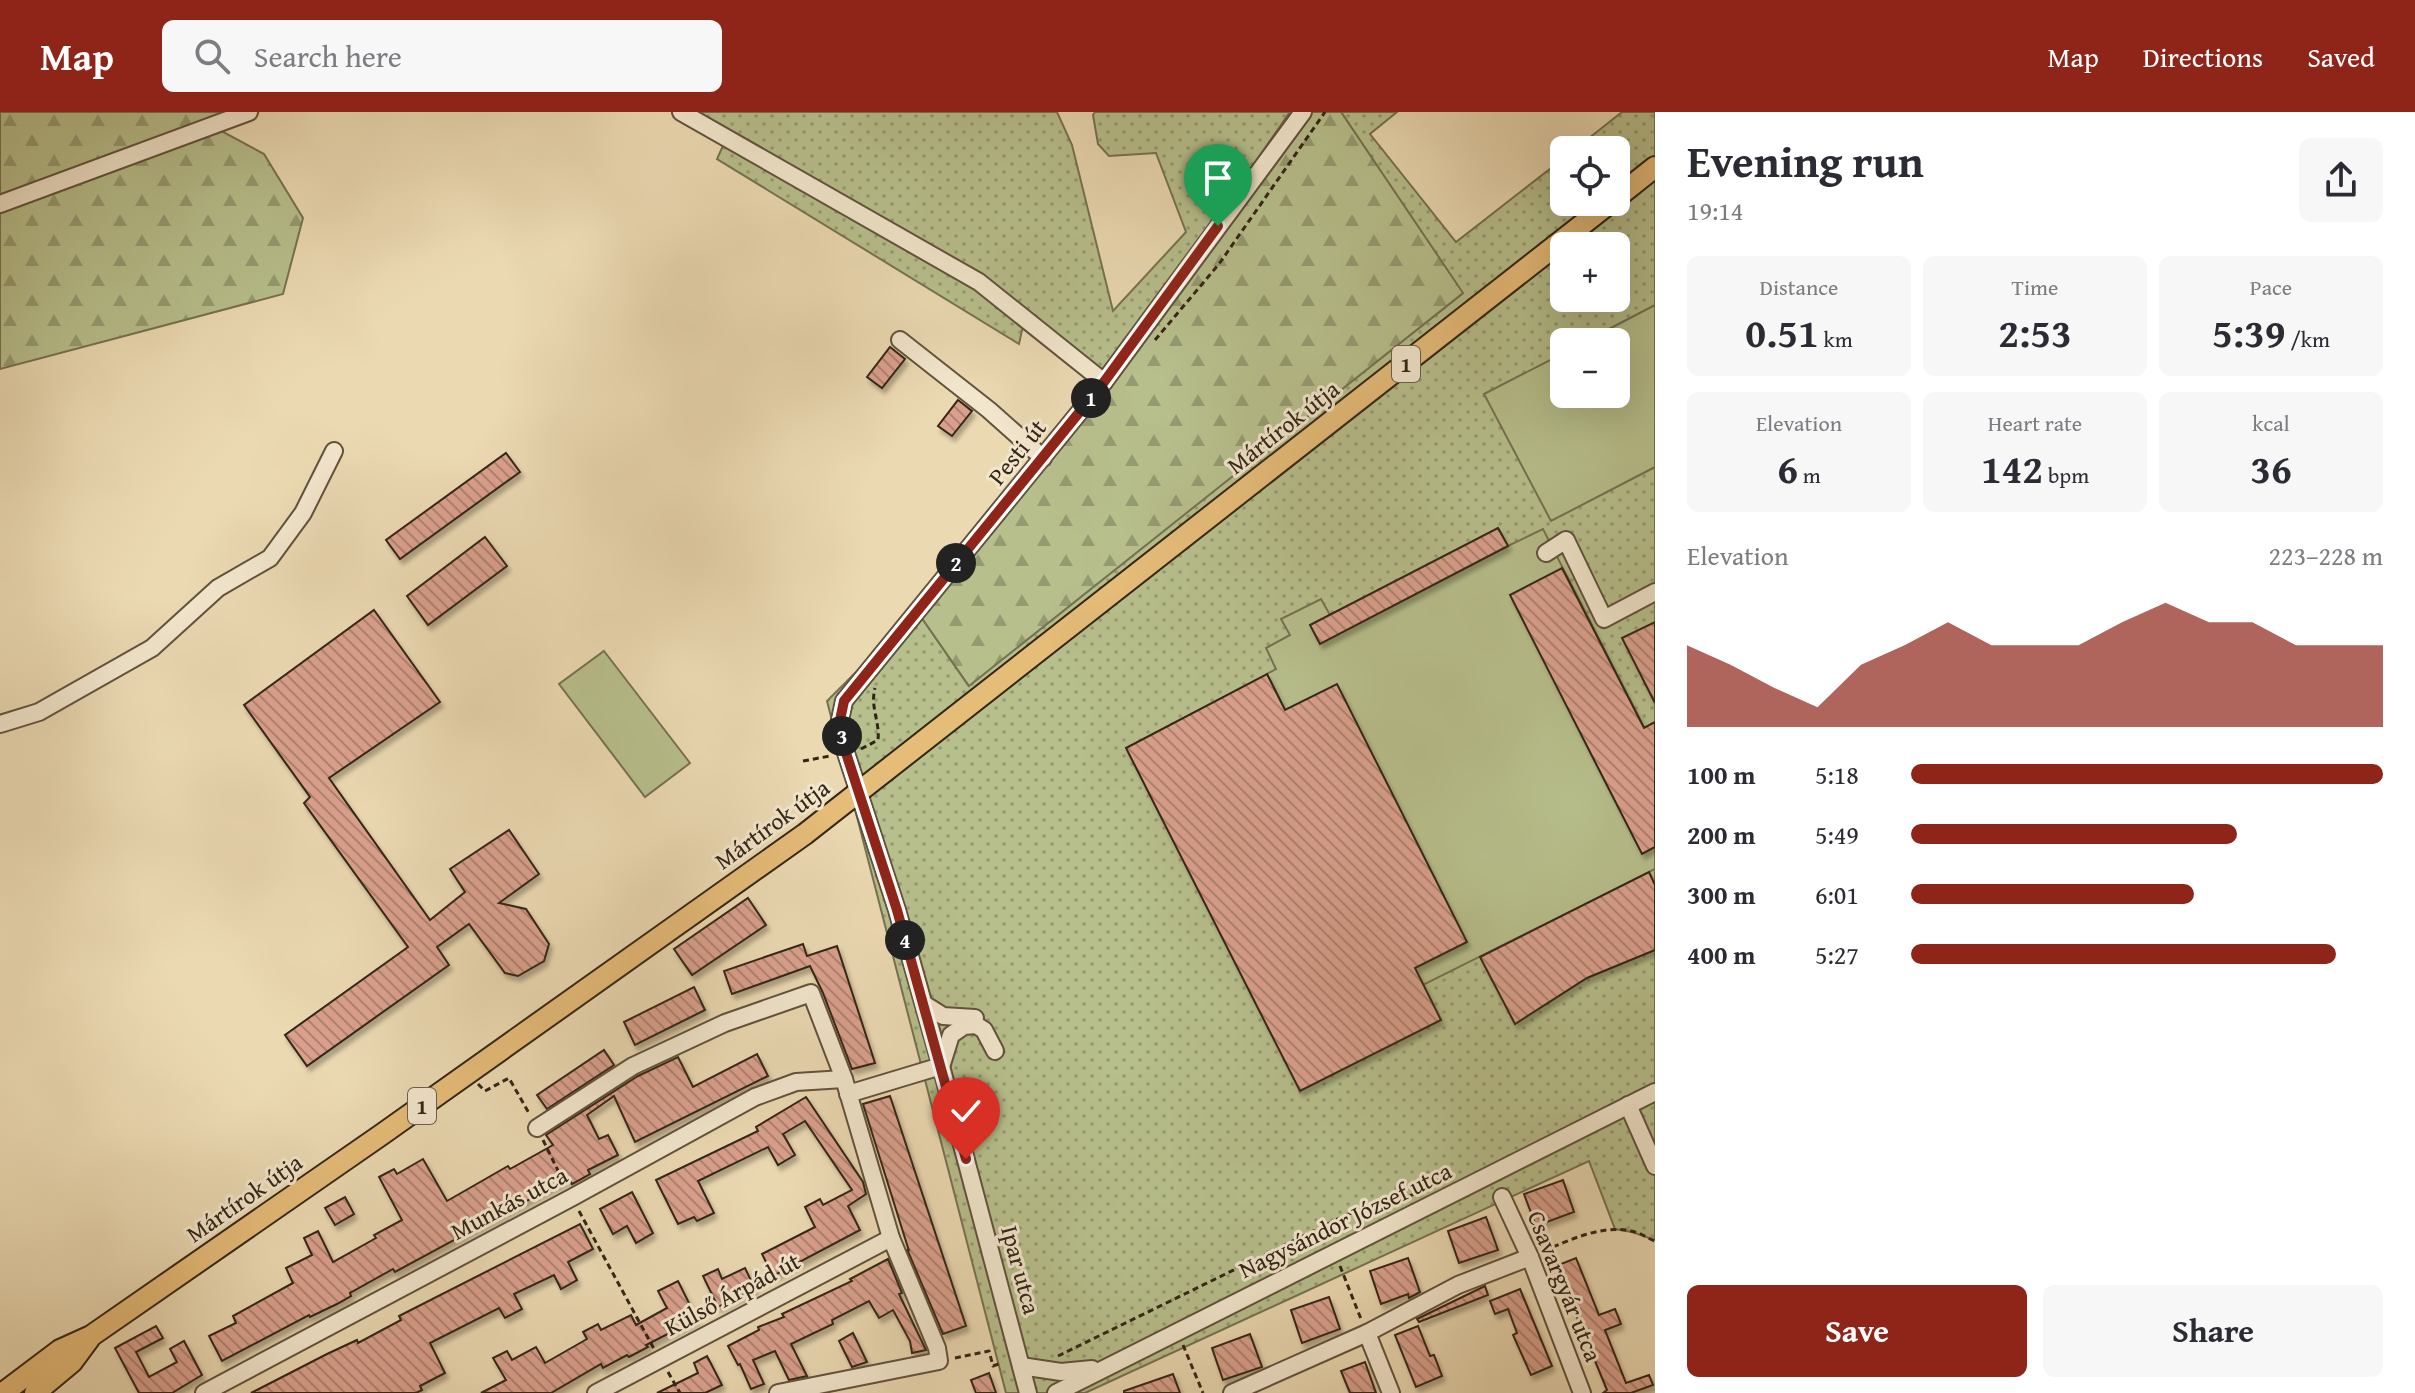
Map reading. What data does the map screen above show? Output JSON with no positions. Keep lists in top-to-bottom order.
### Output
{
  "streets": {
    "main road": ["1", "Mártírok útja"],
    "street": [
      "Pesti út",
      "Munkás utca",
      "Nagysándor József utca",
      "Ipar utca",
      "Csavargyár utca",
      "Külső Árpád út"
    ]
  },
  "crossings": [
    ["Mártírok útja", "Pesti út"],
    ["Mártírok útja", "Ipar utca"],
    ["Pesti út", "Ipar utca"],
    ["Munkás utca", "Ipar utca"]
  ],
  "page": {
    "header": "Map",
    "search": "Search here",
    "nav": ["Map", "Directions", "Saved"],
    "heading": ["Evening run", "19:14"],
    "map_buttons": ["+", "−"],
    "stats": [
      ["Distance", "0.51 km"],
      ["Time", "2:53"],
      ["Pace", "5:39 /km"],
      ["Elevation", "6 m"],
      ["Heart rate", "142 bpm"],
      ["kcal", "36"]
    ],
    "pins": [
      "1",
      "2",
      "3",
      "4"
    ],
    "chart": ["Elevation", "223–228 m"],
    "list": [
      {
        "name": "100 m",
        "note": "5:18"
      },
      {
        "name": "200 m",
        "note": "5:49"
      },
      {
        "name": "300 m",
        "note": "6:01"
      },
      {
        "name": "400 m",
        "note": "5:27"
      }
    ],
    "buttons": ["Save", "Share"]
  }
}
